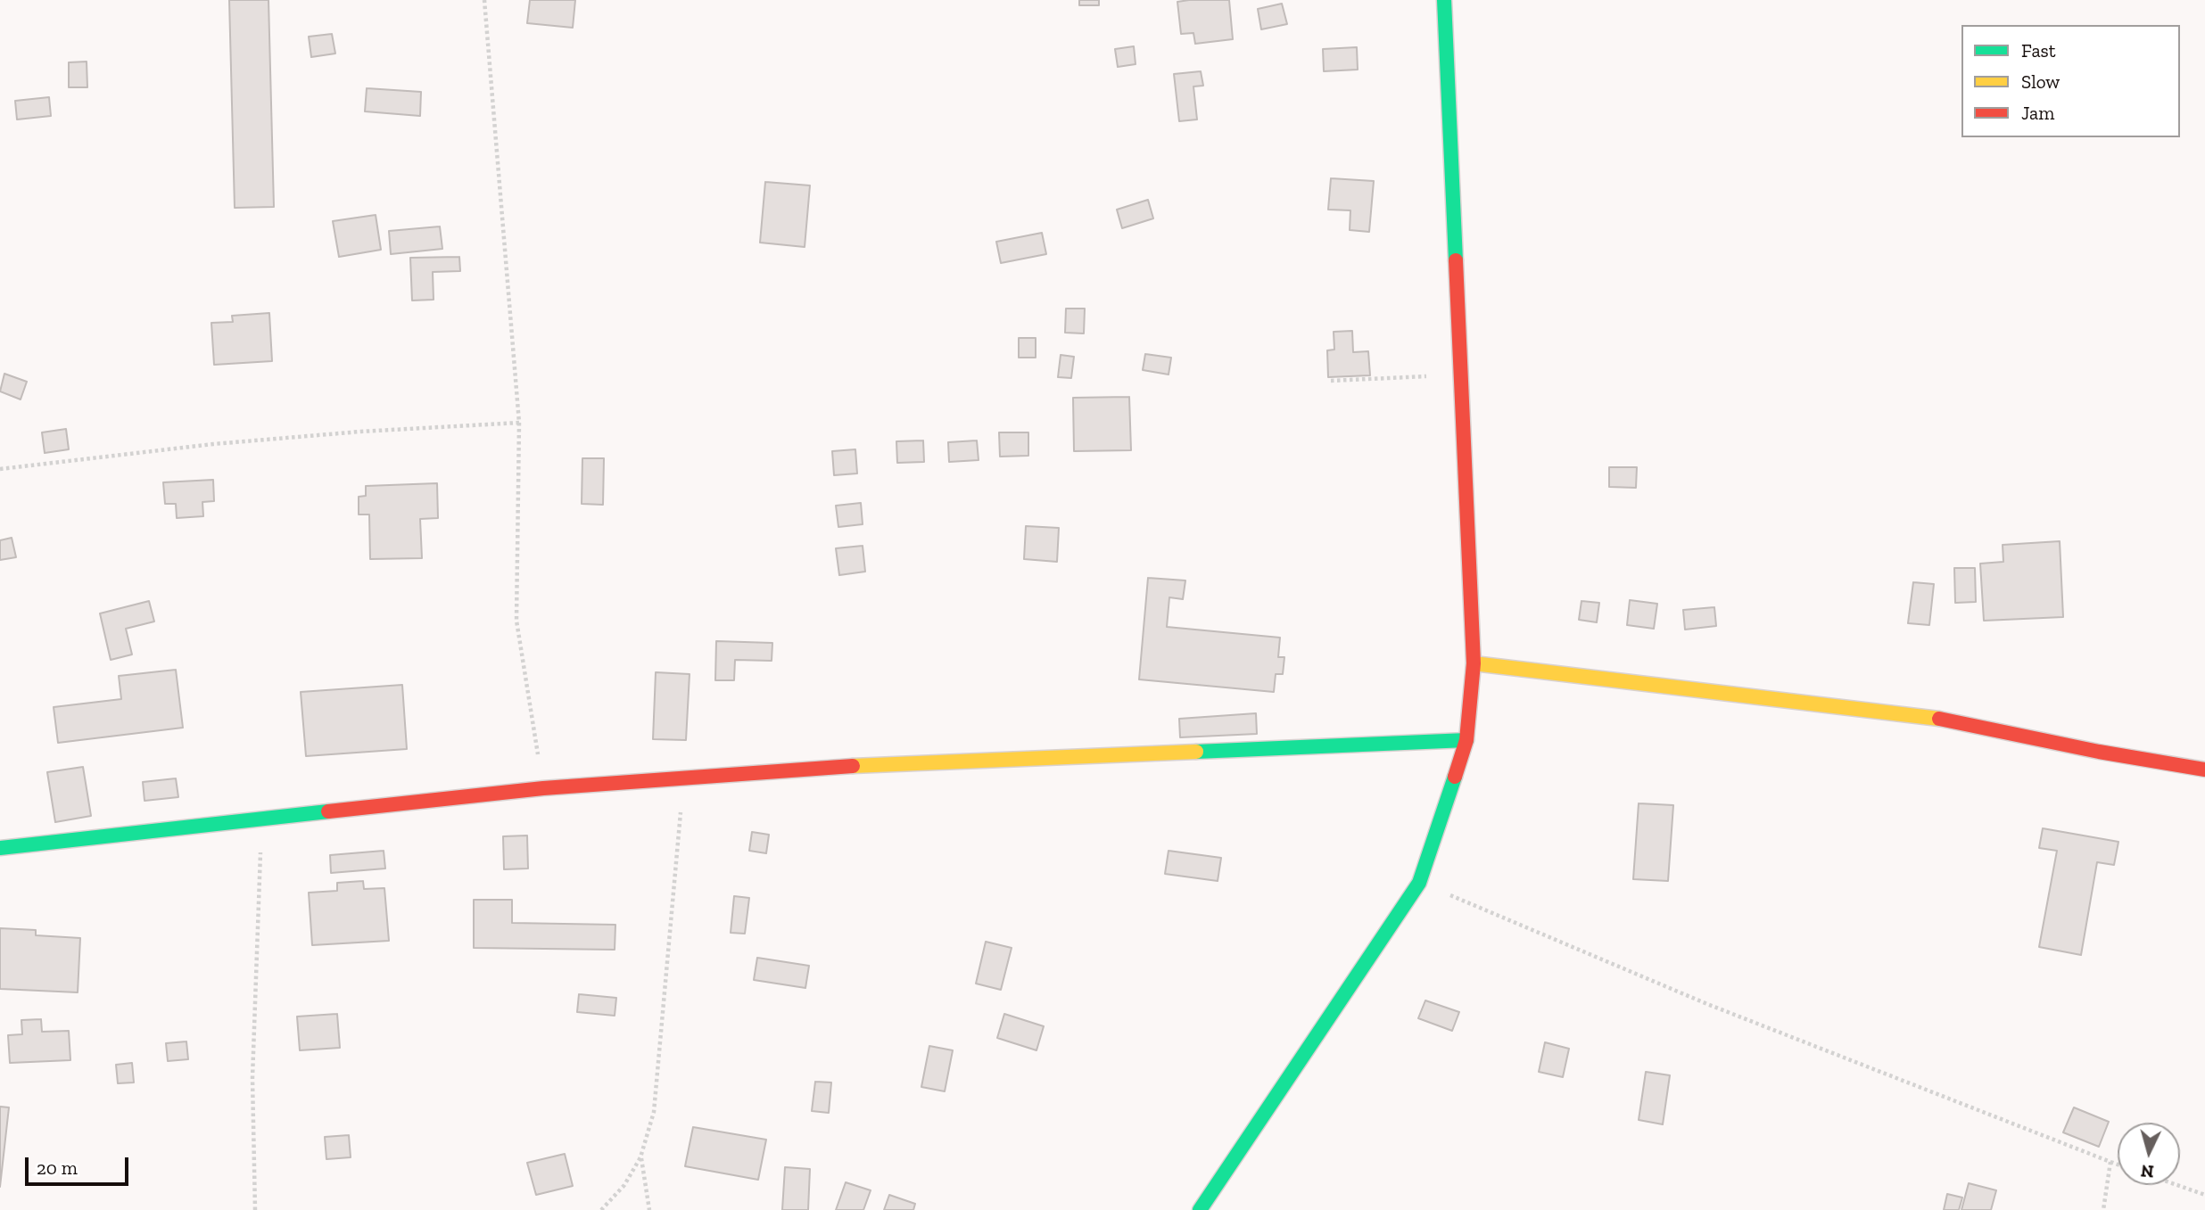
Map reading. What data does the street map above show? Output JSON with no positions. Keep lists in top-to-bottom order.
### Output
{
  "legend": ["Fast", "Slow", "Jam"],
  "scale_bar": "20 m",
  "north": "bottom"
}
